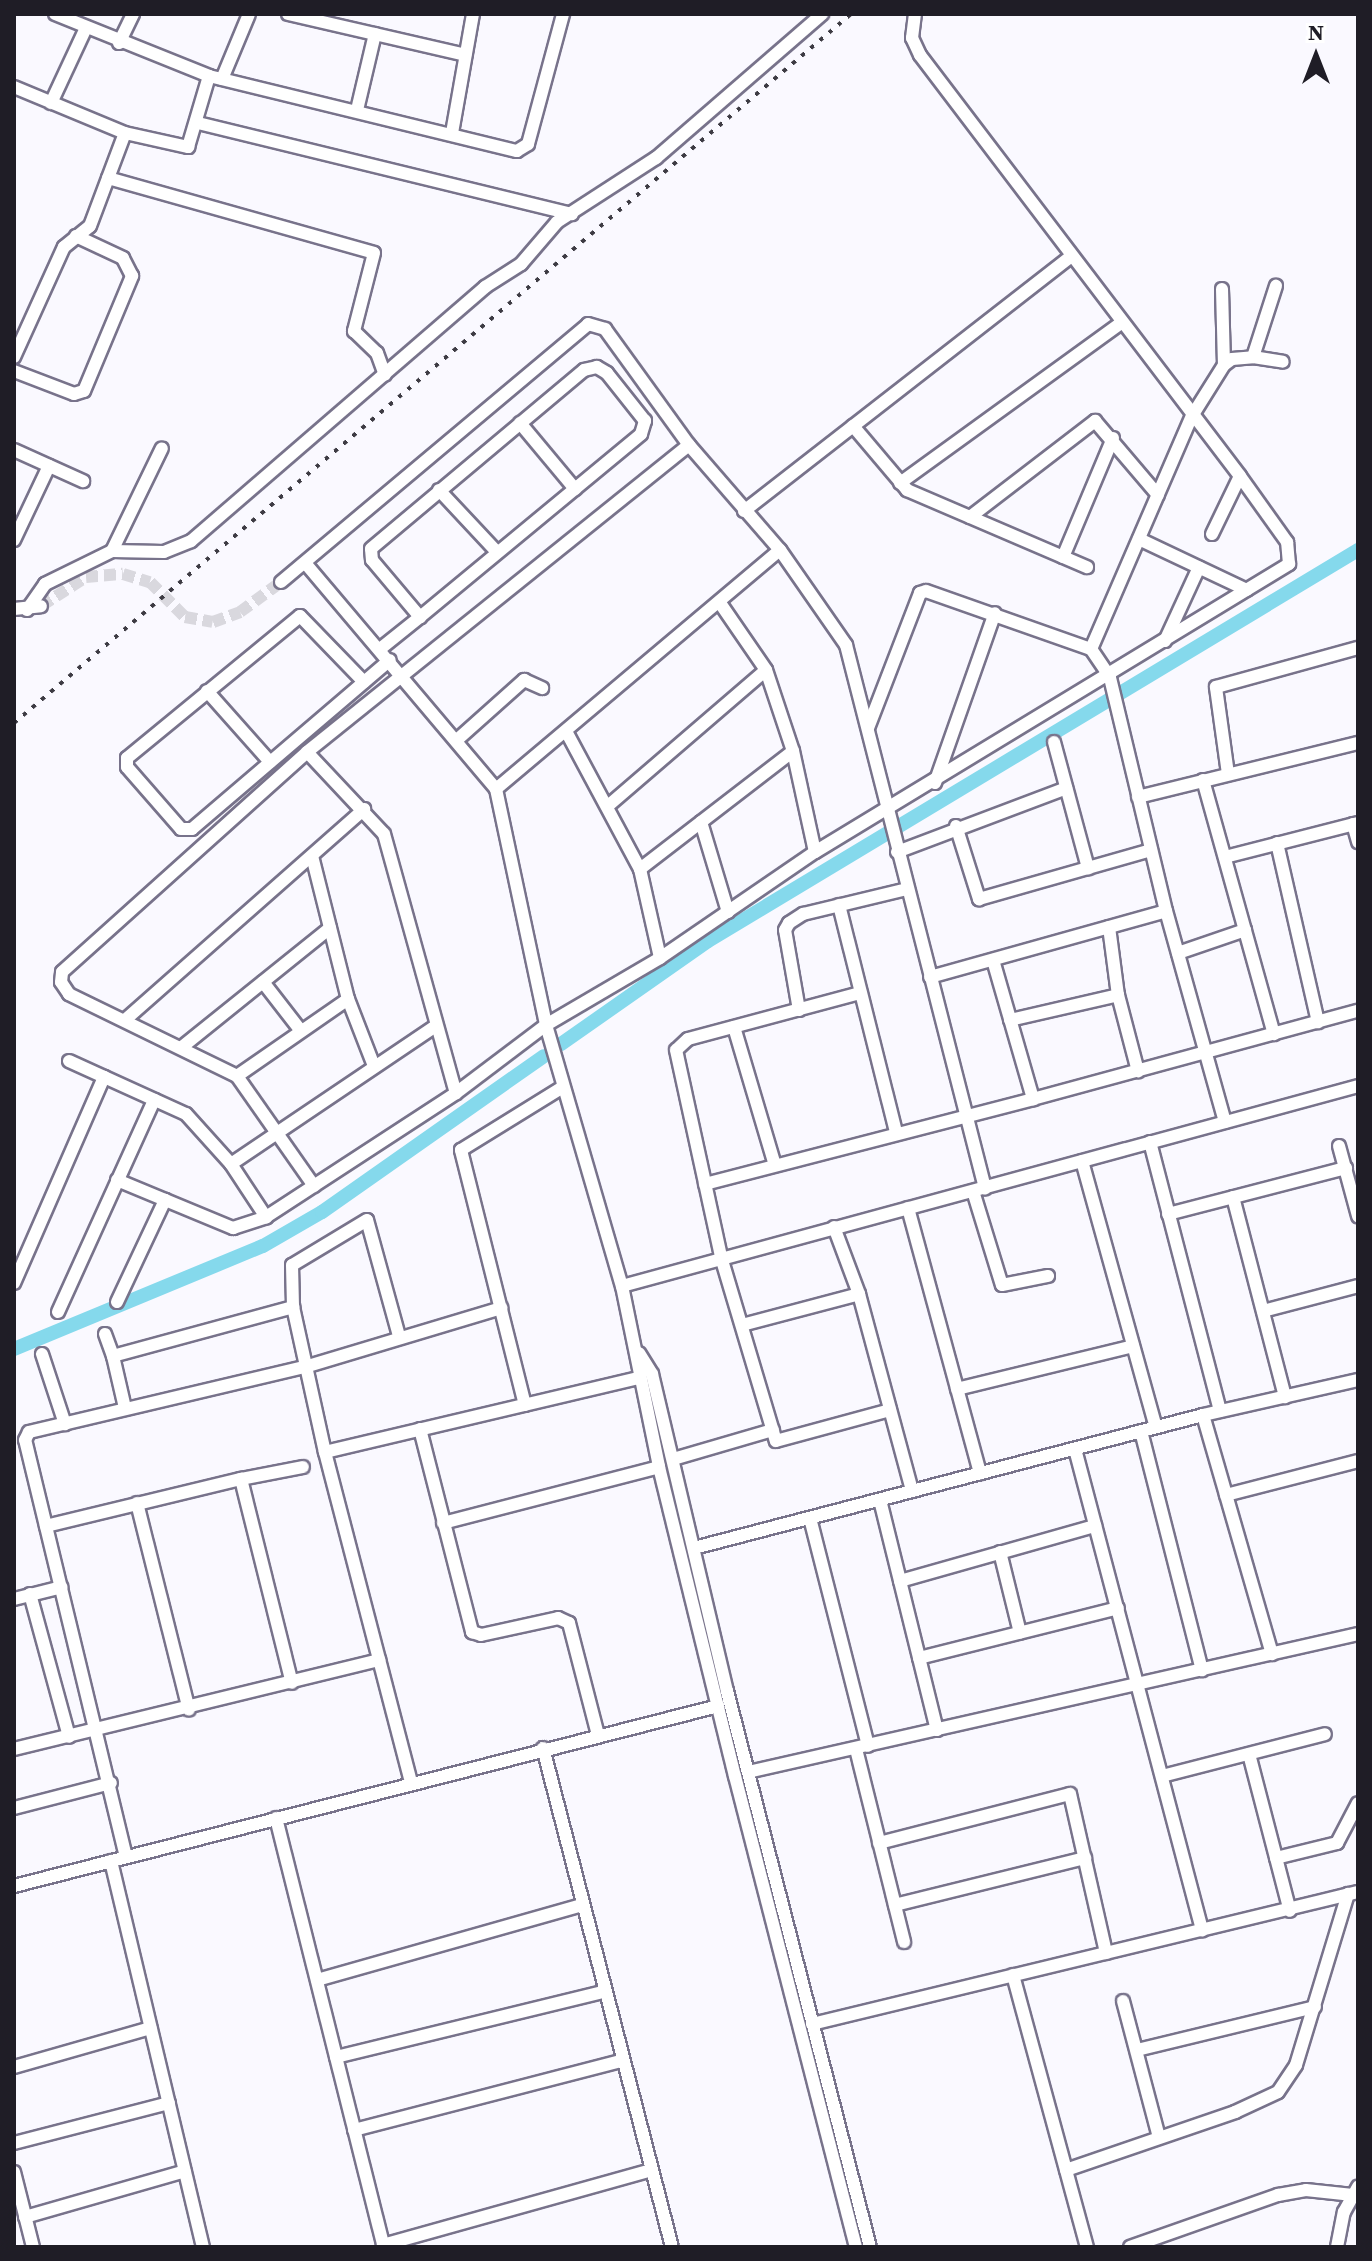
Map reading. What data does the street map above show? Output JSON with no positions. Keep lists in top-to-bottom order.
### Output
{
  "north": "top"
}
